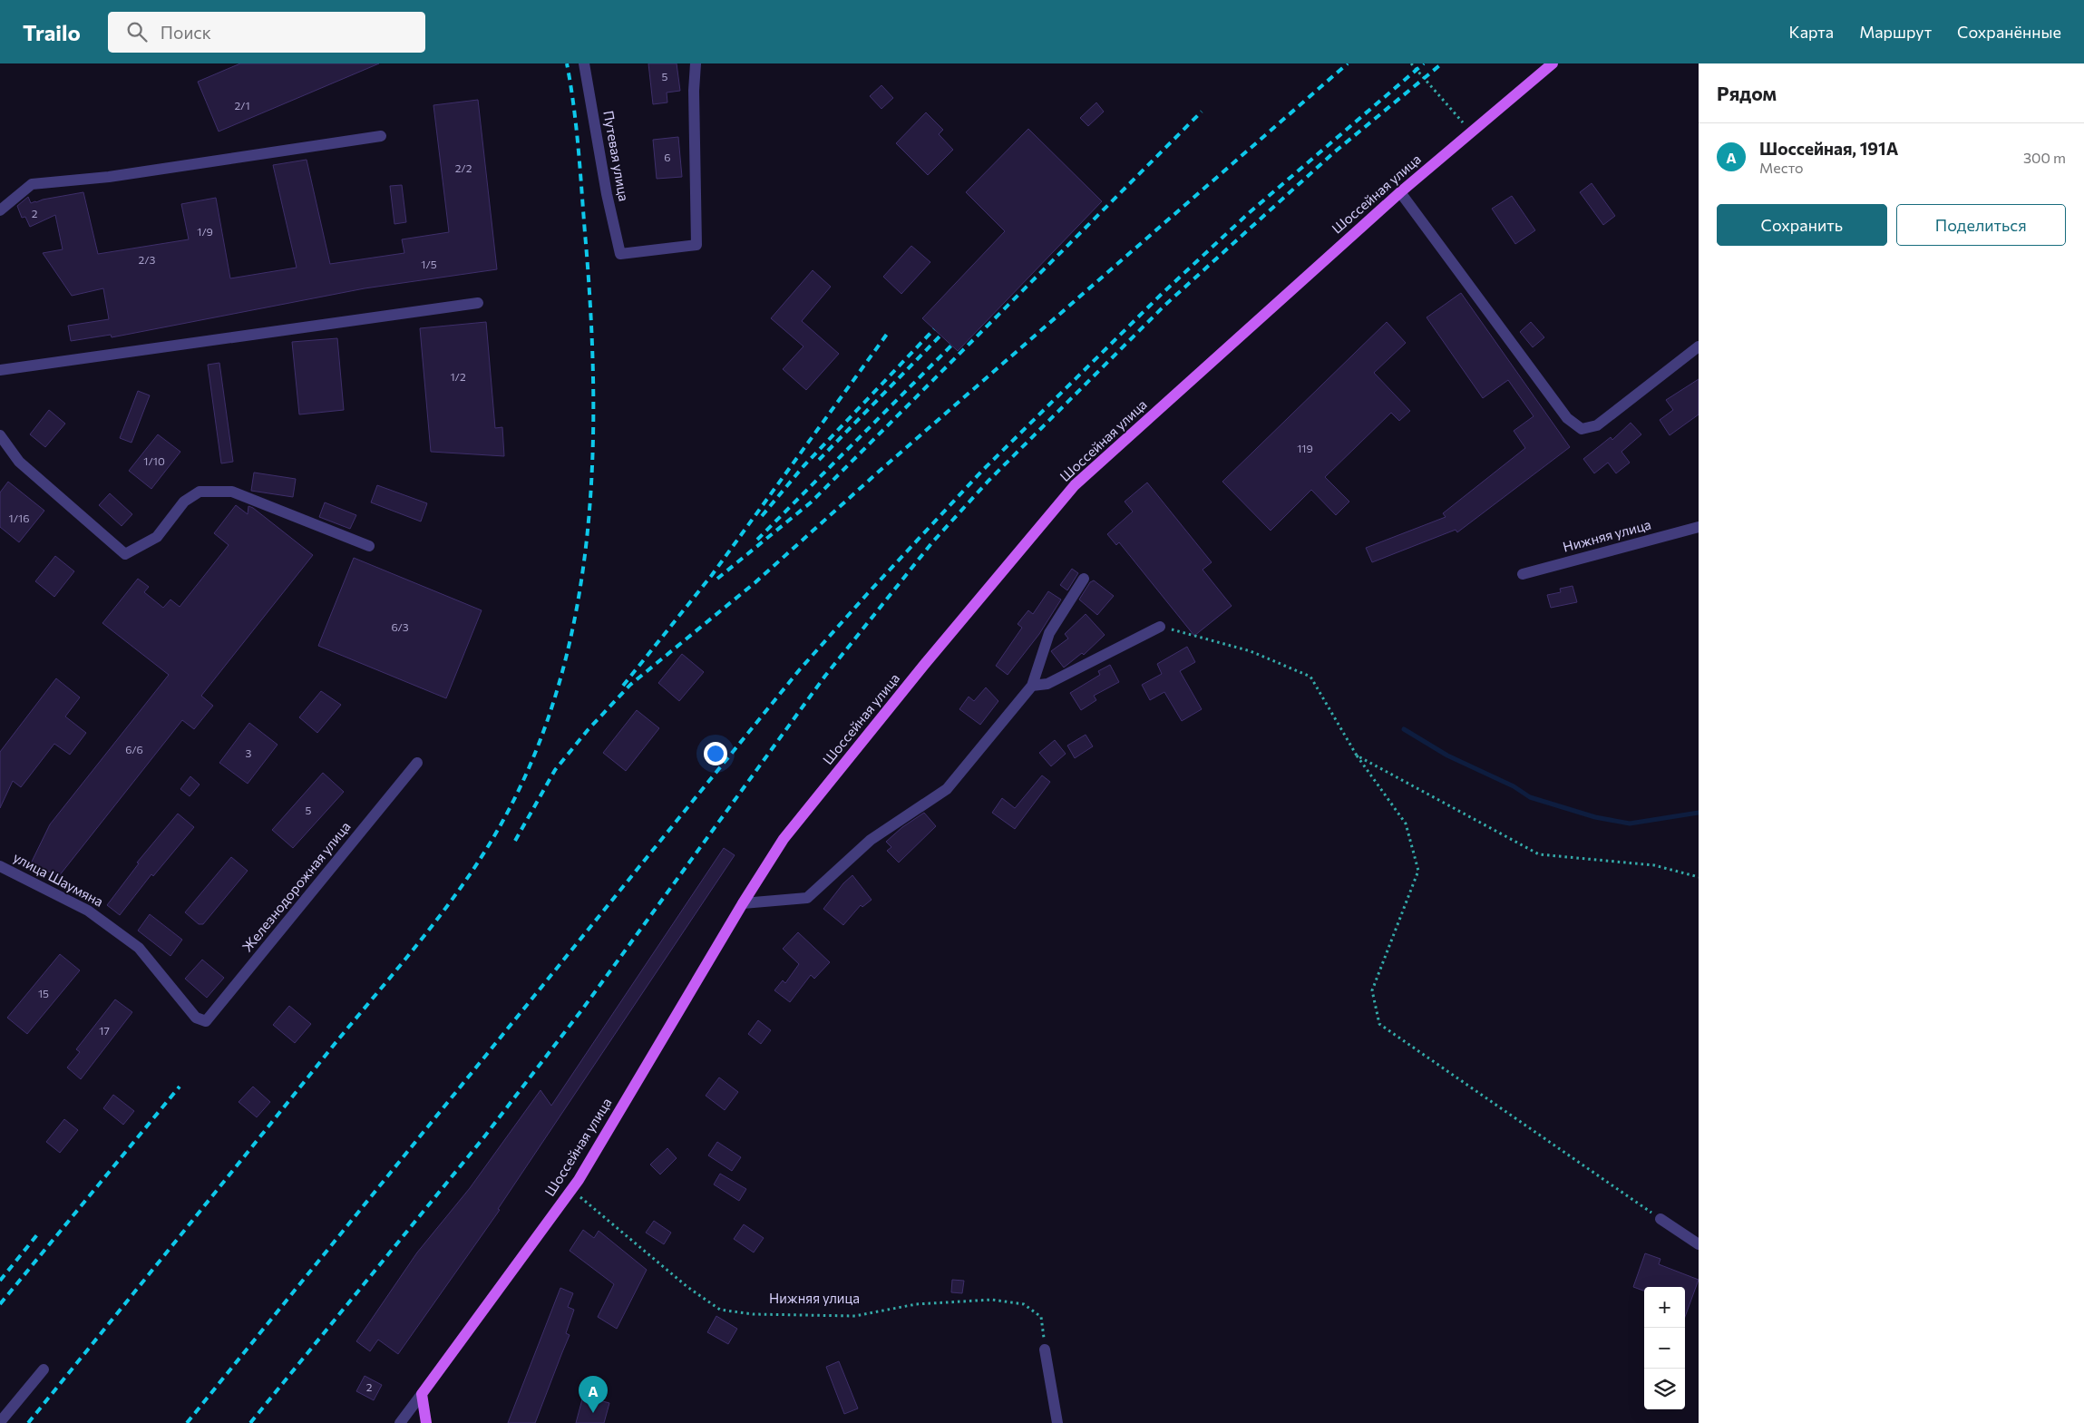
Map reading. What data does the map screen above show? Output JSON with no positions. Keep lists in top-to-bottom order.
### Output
{
  "streets": {
    "main road": ["Шоссейная улица"],
    "street": [
      "Путевая улица",
      "Нижняя улица",
      "улица Шаумяна",
      "Железнодорожная улица"
    ]
  },
  "crossings": [
    ["Шоссейная улица", "Нижняя улица"],
    ["улица Шаумяна", "Железнодорожная улица"]
  ],
  "house_numbers": [
    "5",
    "2/1",
    "6",
    "2/2",
    "2",
    "1/9",
    "2/3",
    "1/5",
    "1/2",
    "119",
    "1/10",
    "1/16",
    "6/3",
    "6/6",
    "3",
    "5",
    "15",
    "17",
    "2"
  ],
  "page": {
    "header": "Trailo",
    "search": "Поиск",
    "nav": ["Карта", "Маршрут", "Сохранённые"],
    "heading": "Рядом",
    "list": [
      {
        "mark": "A",
        "name": "Шоссейная, 191А",
        "note": "Место",
        "value": "300 m"
      }
    ],
    "buttons": ["Сохранить", "Поделиться"],
    "map_buttons": ["+", "−"],
    "pins": "A"
  }
}
